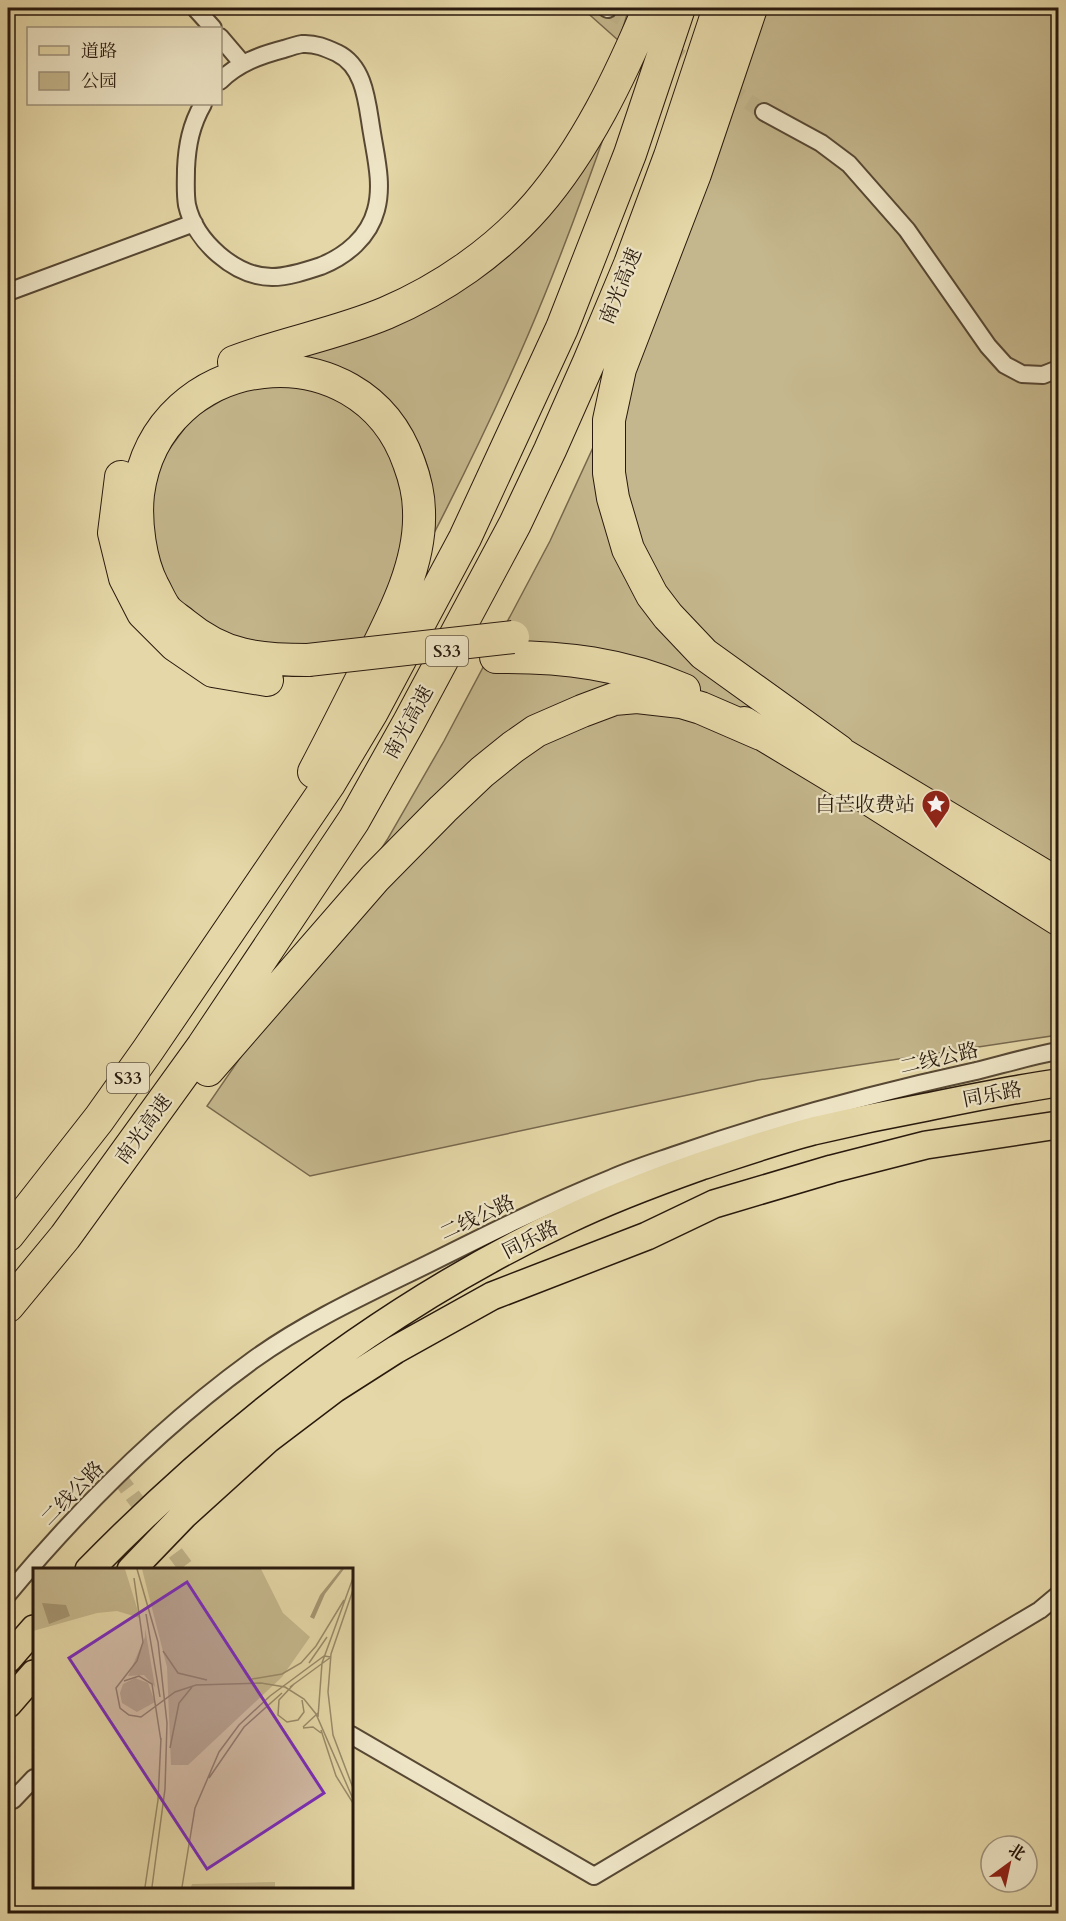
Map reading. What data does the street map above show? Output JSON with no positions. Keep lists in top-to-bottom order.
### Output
{
  "streets": {
    "highway": ["南光高速", "S33"],
    "main road": ["同乐路"],
    "street": ["二线公路"]
  },
  "places": {
    "place": ["白芒收费站"]
  },
  "legend": ["道路", "公园"],
  "north": "top right"
}
